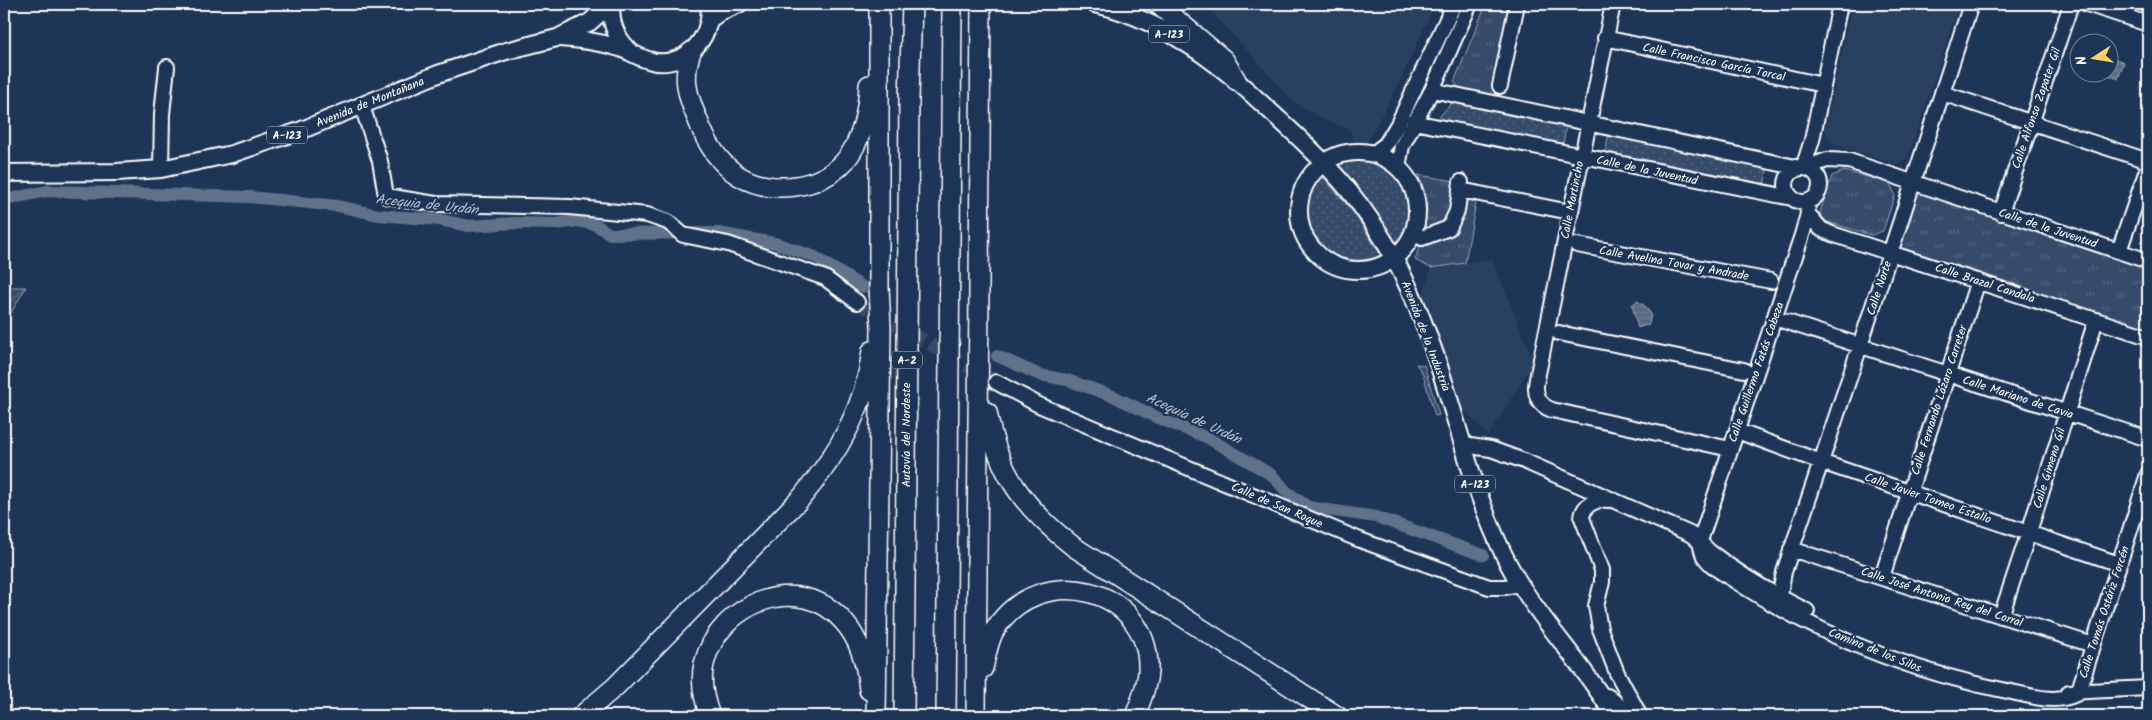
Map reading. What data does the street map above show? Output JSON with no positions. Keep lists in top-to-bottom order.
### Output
{
  "streets": {
    "highway": ["A-2", "Autovía del Nordeste"],
    "main road": ["A-123", "Avenida de Montañana", "Avenida de la Industria"],
    "street": [
      "Calle Francisco García Torcal",
      "Calle Alfonso Zapater Gil",
      "Calle de la Juventud",
      "Calle Martincho",
      "Calle Avelina Tovar y Andrade",
      "Calle Brazal Candala",
      "Calle Norte",
      "Calle Guillermo Fatás Cabeza",
      "Calle Mariano de Cavia",
      "Calle Fernando Lázaro Carreter",
      "Calle Gimeno Gil",
      "Calle Javier Tomeo Estallo",
      "Calle de San Roque",
      "Calle José Antonio Rey del Corral",
      "Calle Tomás Ostáriz Forcén",
      "Camino de los Silos"
    ]
  },
  "crossings": [
    ["A-123", "Avenida de Montañana"],
    ["Calle Francisco García Torcal", "Calle Martincho"],
    ["Calle Alfonso Zapater Gil", "Calle de la Juventud"],
    ["Calle de la Juventud", "Calle Martincho"],
    ["Calle de la Juventud", "Calle Norte"],
    ["Calle de la Juventud", "Calle Guillermo Fatás Cabeza"],
    ["Calle Martincho", "Calle Guillermo Fatás Cabeza"],
    ["Calle Brazal Candala", "Calle Norte"],
    ["Calle Brazal Candala", "Calle Fernando Lázaro Carreter"],
    ["Calle Brazal Candala", "Calle Gimeno Gil"],
    ["Calle Norte", "Calle Mariano de Cavia"],
    ["Calle Norte", "Calle Javier Tomeo Estallo"],
    ["Calle Norte", "Calle José Antonio Rey del Corral"],
    ["Calle Norte", "Camino de los Silos"],
    ["Avenida de la Industria", "Calle de San Roque"],
    ["Avenida de la Industria", "Camino de los Silos"],
    ["Calle Guillermo Fatás Cabeza", "Calle Mariano de Cavia"],
    ["Calle Guillermo Fatás Cabeza", "Calle Javier Tomeo Estallo"],
    ["Calle Guillermo Fatás Cabeza", "Camino de los Silos"],
    ["Calle Mariano de Cavia", "Calle Fernando Lázaro Carreter"],
    ["Calle Mariano de Cavia", "Calle Gimeno Gil"],
    ["Calle Fernando Lázaro Carreter", "Calle Javier Tomeo Estallo"],
    ["Calle Fernando Lázaro Carreter", "Calle José Antonio Rey del Corral"],
    ["Calle Gimeno Gil", "Calle Javier Tomeo Estallo"],
    ["Calle Gimeno Gil", "Calle José Antonio Rey del Corral"],
    ["Calle Javier Tomeo Estallo", "Calle Tomás Ostáriz Forcén"],
    ["Calle José Antonio Rey del Corral", "Calle Tomás Ostáriz Forcén"],
    ["Calle Tomás Ostáriz Forcén", "Camino de los Silos"]
  ],
  "water": ["Acequia de Urdán"],
  "north": "left"
}
